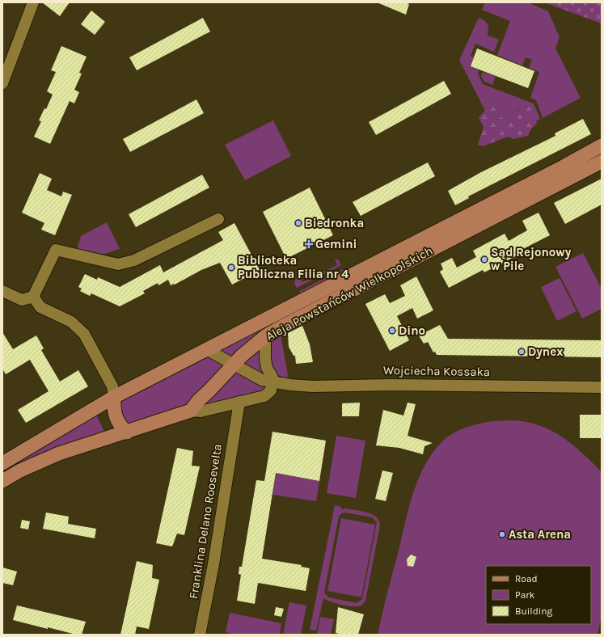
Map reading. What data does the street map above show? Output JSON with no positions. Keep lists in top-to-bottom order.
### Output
{
  "streets": {
    "main road": ["Aleja Powstańców Wielkopolskich"],
    "street": ["Wojciecha Kossaka", "Franklina Delano Roosevelta"]
  },
  "crossings": [
    ["Aleja Powstańców Wielkopolskich", "Wojciecha Kossaka"]
  ],
  "places": {
    "other": [
      "Biedronka",
      "Sąd Rejonowy w Pile",
      "Biblioteka Publiczna Filia nr 4",
      "Dino",
      "Dynex",
      "Asta Arena"
    ],
    "health": ["Gemini"]
  },
  "legend": ["Road", "Park", "Building"]
}
